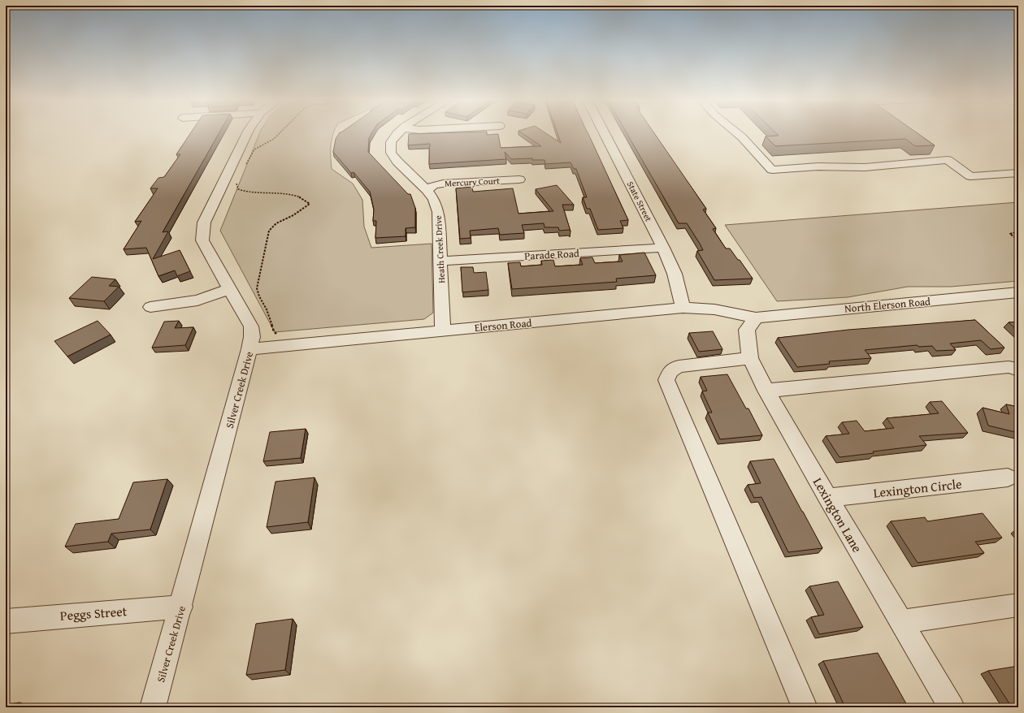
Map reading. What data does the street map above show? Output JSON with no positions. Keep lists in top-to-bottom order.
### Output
{
  "streets": {
    "street": [
      "Mercury Court",
      "State Street",
      "Heath Creek Drive",
      "Parade Road",
      "North Elerson Road",
      "Elerson Road",
      "Silver Creek Drive",
      "Lexington Circle",
      "Lexington Lane",
      "Peggs Street"
    ]
  },
  "crossings": [
    ["Mercury Court", "Heath Creek Drive"],
    ["State Street", "Parade Road"],
    ["State Street", "Elerson Road"],
    ["Heath Creek Drive", "Parade Road"],
    ["Heath Creek Drive", "Elerson Road"],
    ["North Elerson Road", "Elerson Road"],
    ["North Elerson Road", "Lexington Lane"],
    ["Elerson Road", "Silver Creek Drive"],
    ["Elerson Road", "Lexington Lane"],
    ["Silver Creek Drive", "Peggs Street"],
    ["Lexington Circle", "Lexington Lane"]
  ]
}
